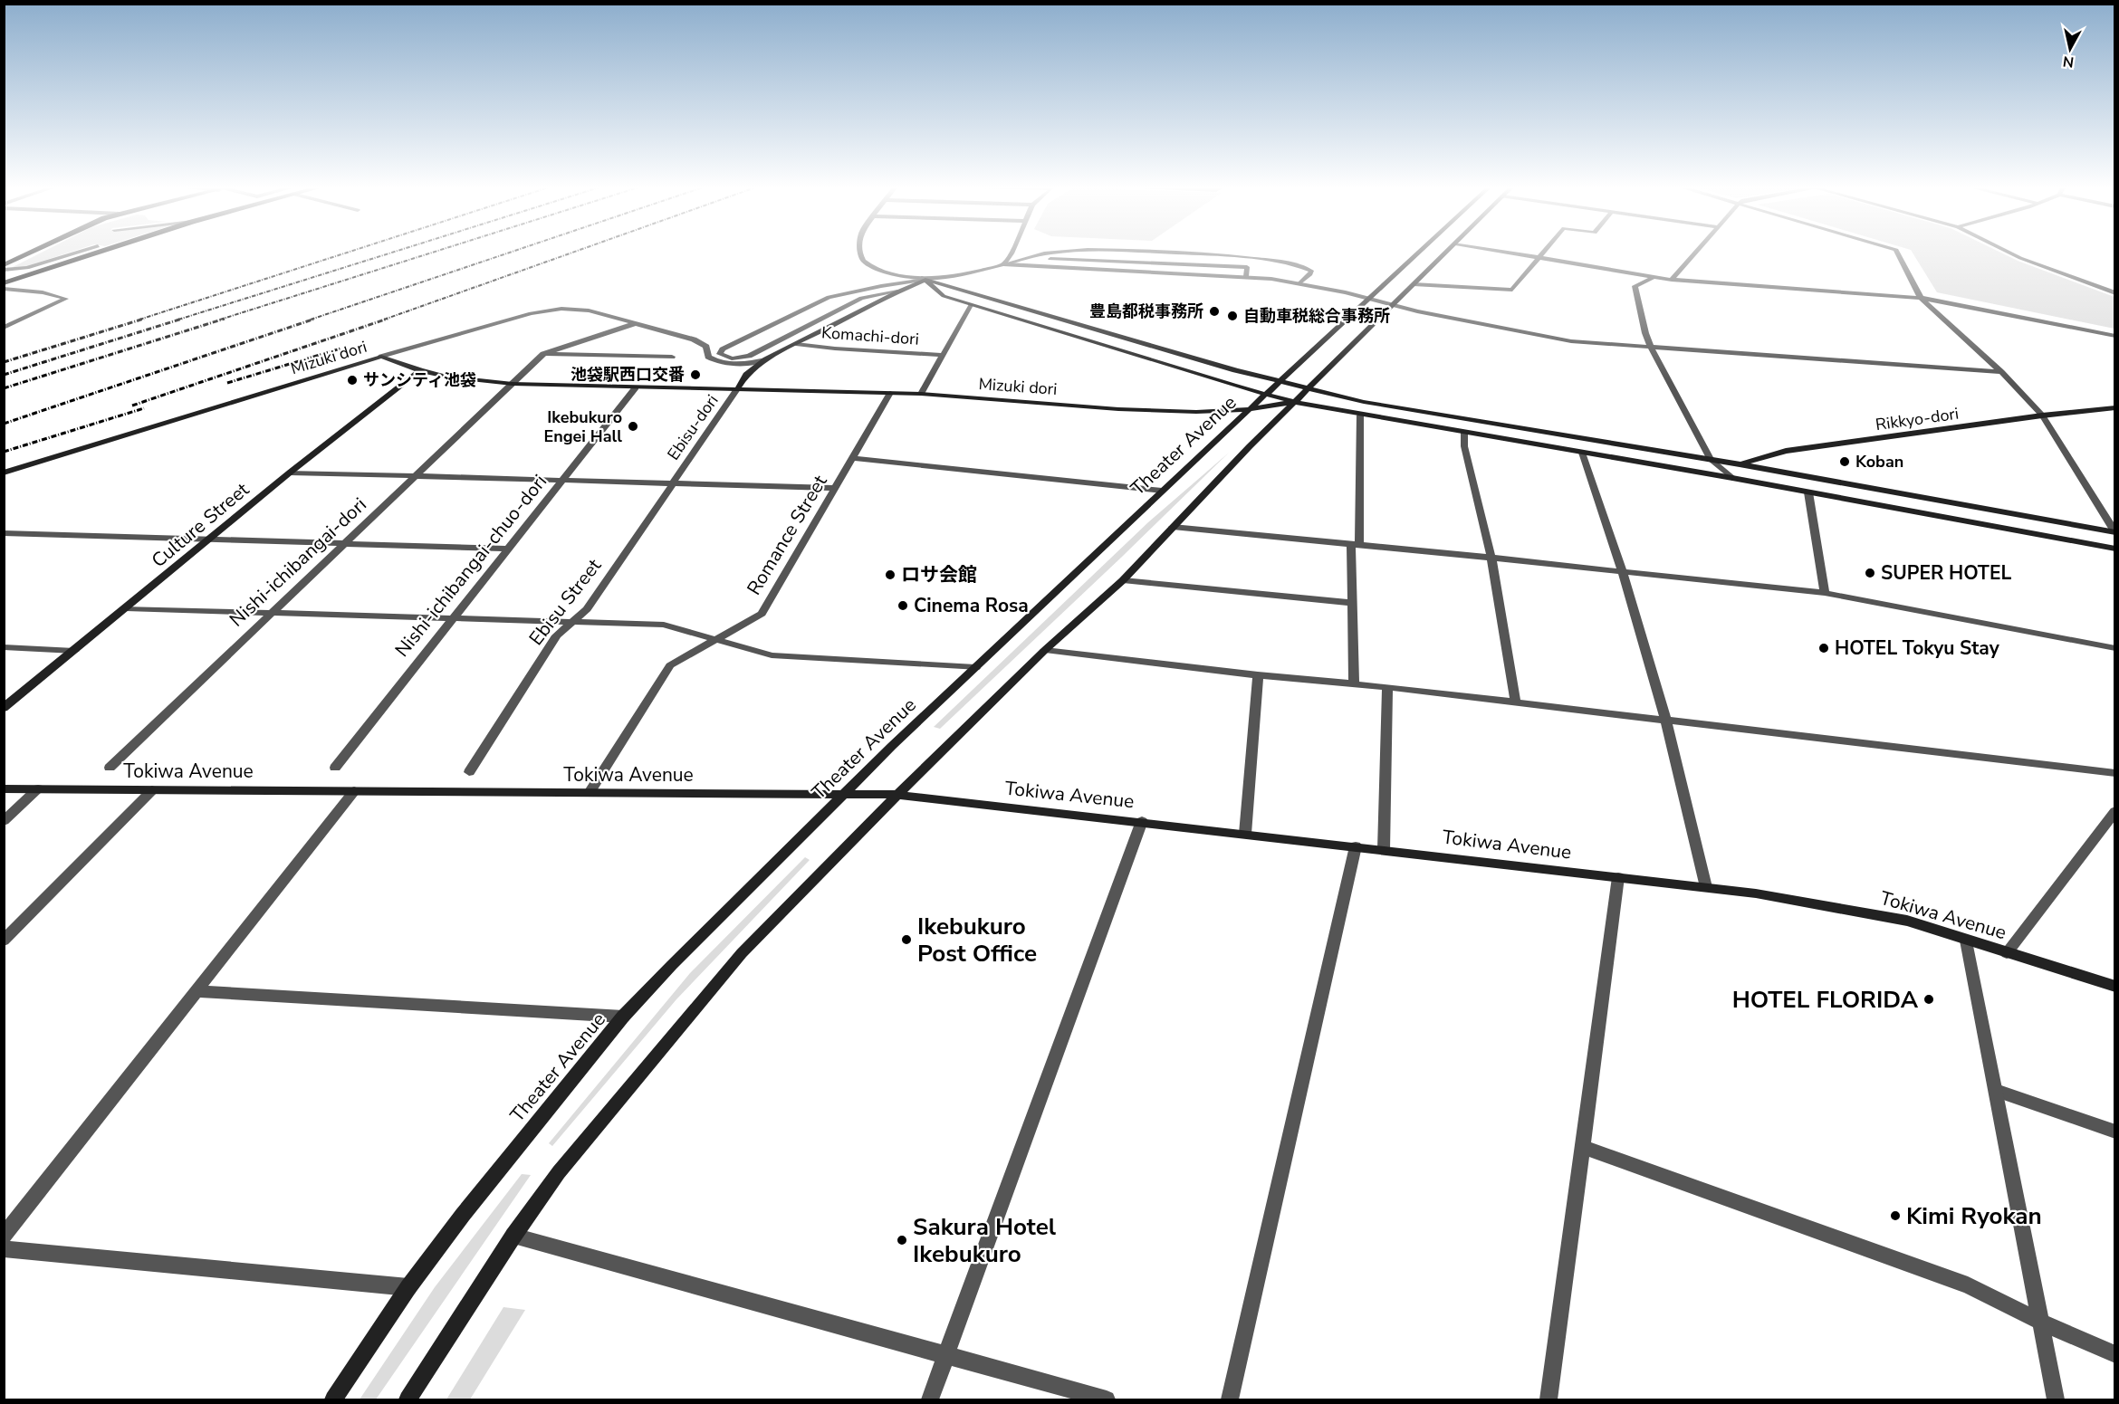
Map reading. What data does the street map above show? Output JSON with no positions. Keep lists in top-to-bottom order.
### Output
{
  "streets": {
    "street": [
      "Komachi-dori",
      "Mizuki dori",
      "Rikkyo-dori",
      "Ebisu-dori",
      "Theater Avenue",
      "Culture Street",
      "Romance Street",
      "Nishi-ichibangai-dori",
      "Nishi-ichibangai-chuo-dori",
      "Ebisu Street",
      "Tokiwa Avenue"
    ]
  },
  "crossings": [
    ["Mizuki dori", "Ebisu-dori"],
    ["Mizuki dori", "Theater Avenue"],
    ["Mizuki dori", "Culture Street"],
    ["Mizuki dori", "Romance Street"],
    ["Mizuki dori", "Nishi-ichibangai-dori"],
    ["Mizuki dori", "Nishi-ichibangai-chuo-dori"],
    ["Ebisu-dori", "Ebisu Street"],
    ["Theater Avenue", "Tokiwa Avenue"],
    ["Romance Street", "Tokiwa Avenue"]
  ],
  "places": [
    "豊島都税事務所",
    "自動車税総合事務所",
    "池袋駅西口交番",
    "サンシティ池袋",
    "Ikebukuro Engei Hall",
    "Koban",
    "SUPER HOTEL",
    "ロサ会館",
    "Cinema Rosa",
    "HOTEL Tokyu Stay",
    "Ikebukuro Post Office",
    "HOTEL FLORIDA",
    "Kimi Ryokan",
    "Sakura Hotel Ikebukuro"
  ],
  "north": "bottom"
}
